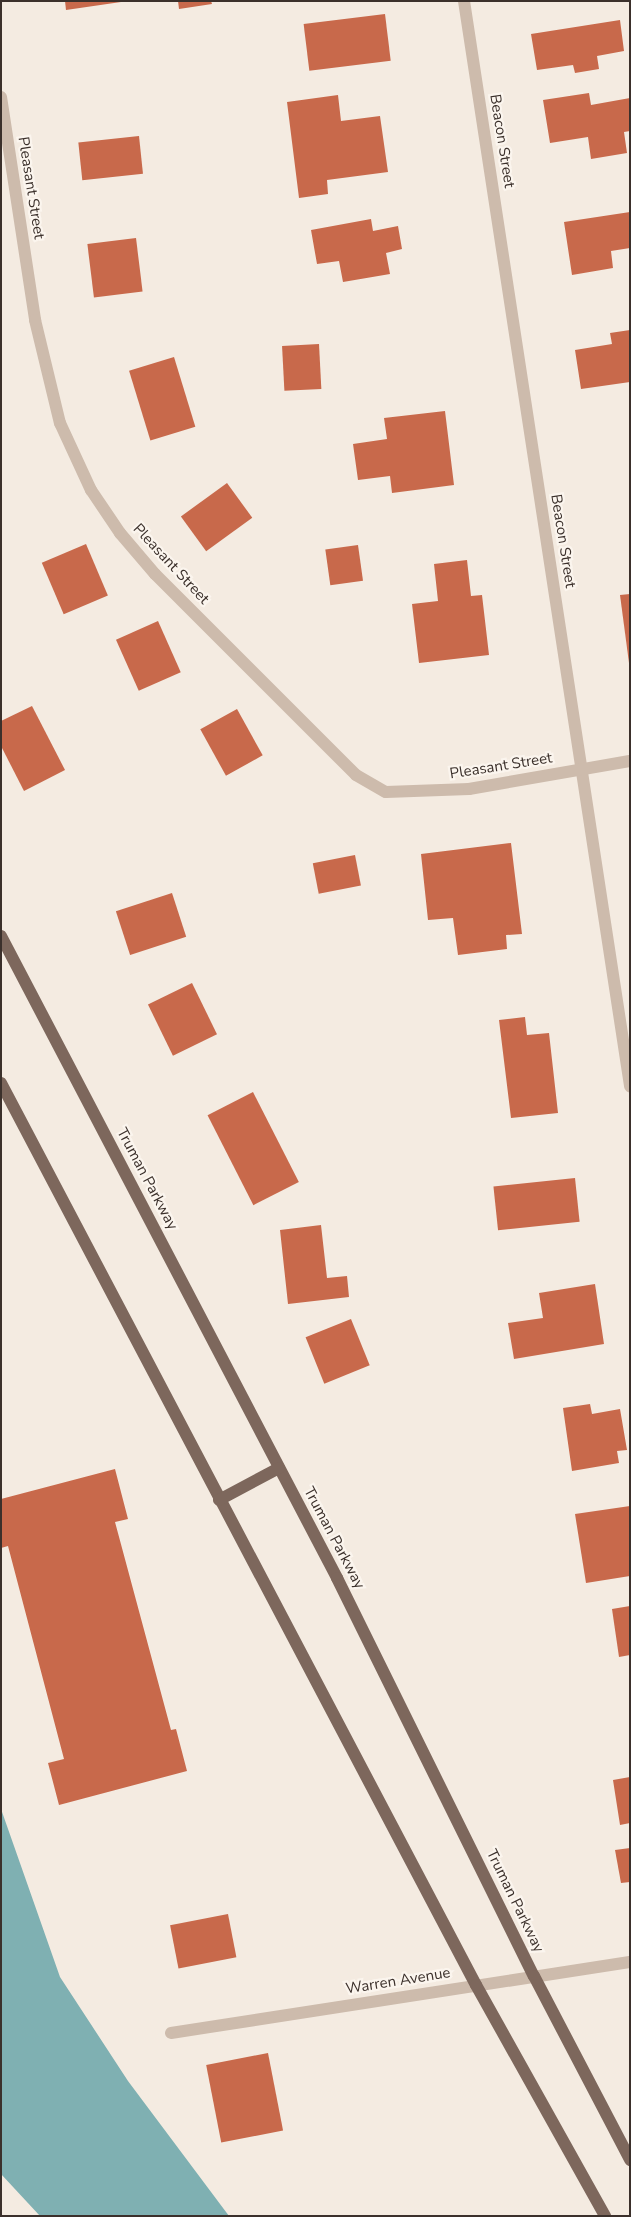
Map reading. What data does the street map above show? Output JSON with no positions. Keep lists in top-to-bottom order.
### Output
{
  "streets": {
    "main road": ["Truman Parkway"],
    "street": ["Beacon Street", "Pleasant Street", "Warren Avenue"]
  },
  "crossings": [
    ["Beacon Street", "Pleasant Street"],
    ["Truman Parkway", "Warren Avenue"]
  ]
}
